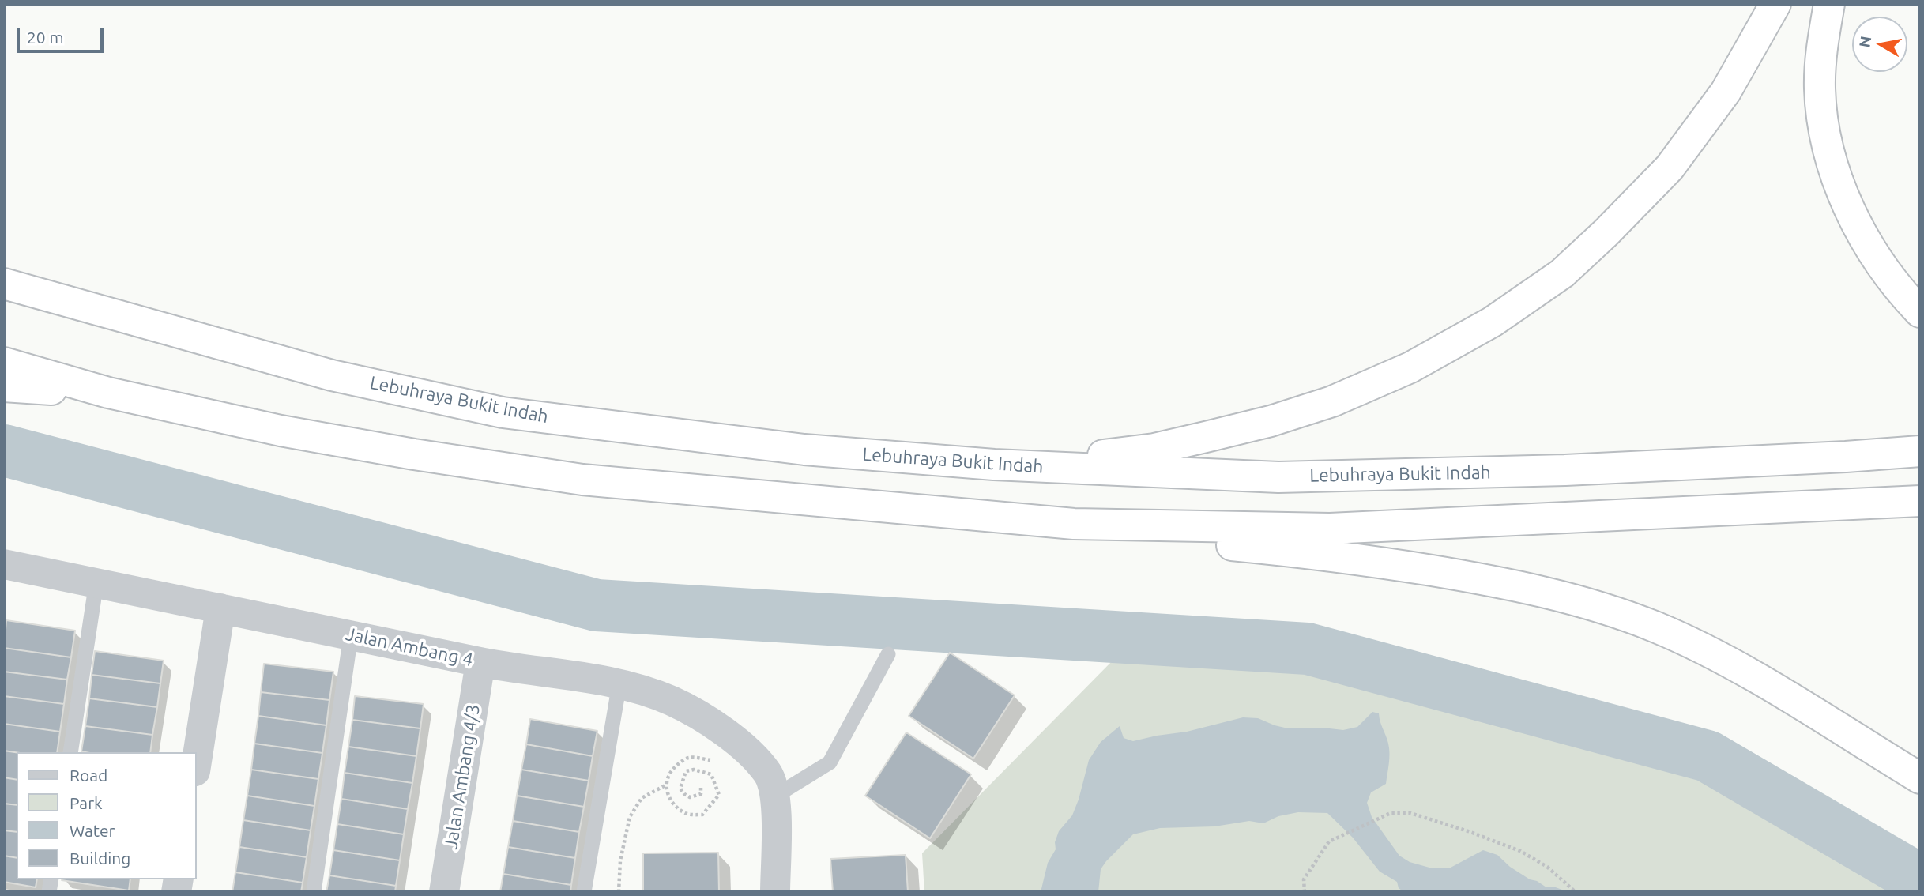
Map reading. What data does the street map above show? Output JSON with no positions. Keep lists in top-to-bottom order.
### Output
{
  "streets": {
    "highway": ["Lebuhraya Bukit Indah"],
    "street": ["Jalan Ambang 4", "Jalan Ambang 4/3"]
  },
  "crossings": [
    ["Jalan Ambang 4", "Jalan Ambang 4/3"]
  ],
  "legend": [
    "Road",
    "Park",
    "Water",
    "Building"
  ],
  "scale_bar": "20 m",
  "north": "left"
}
